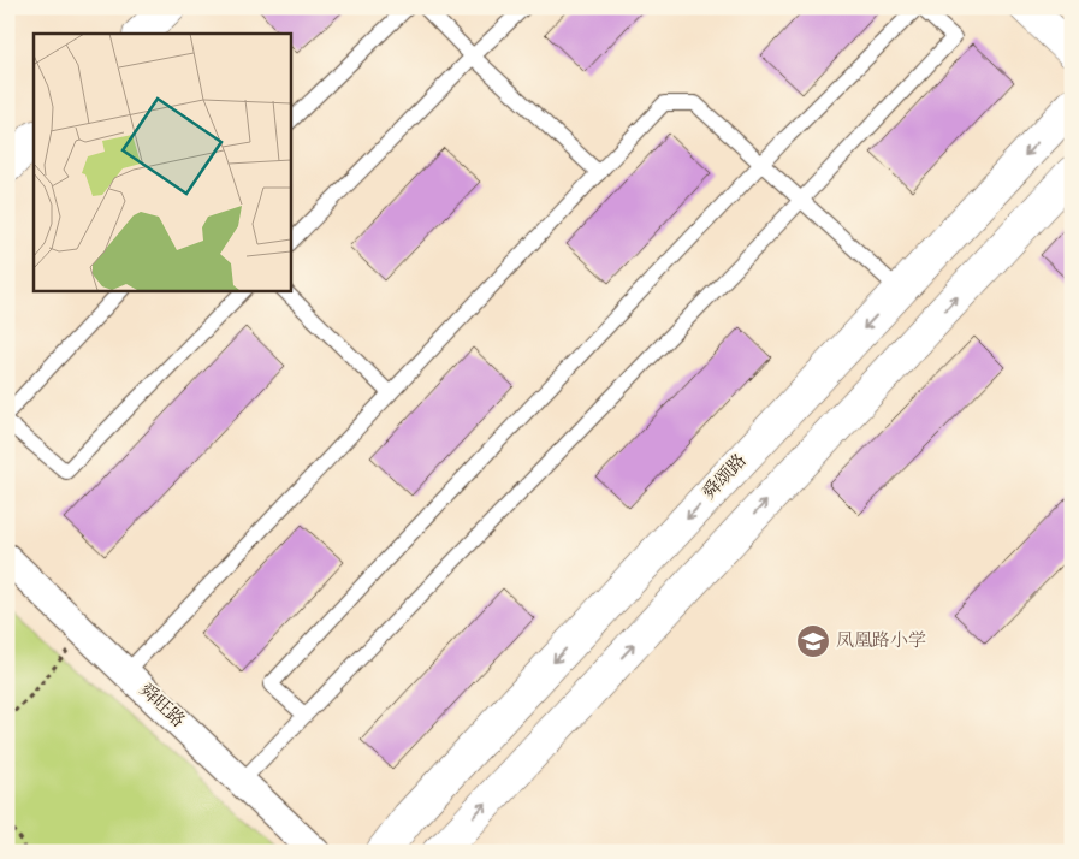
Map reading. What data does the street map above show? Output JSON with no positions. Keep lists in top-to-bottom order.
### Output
{
  "streets": {
    "main road": ["舜颂路"],
    "street": ["舜旺路"]
  },
  "places": {
    "school or university": ["凤凰路小学"]
  }
}
